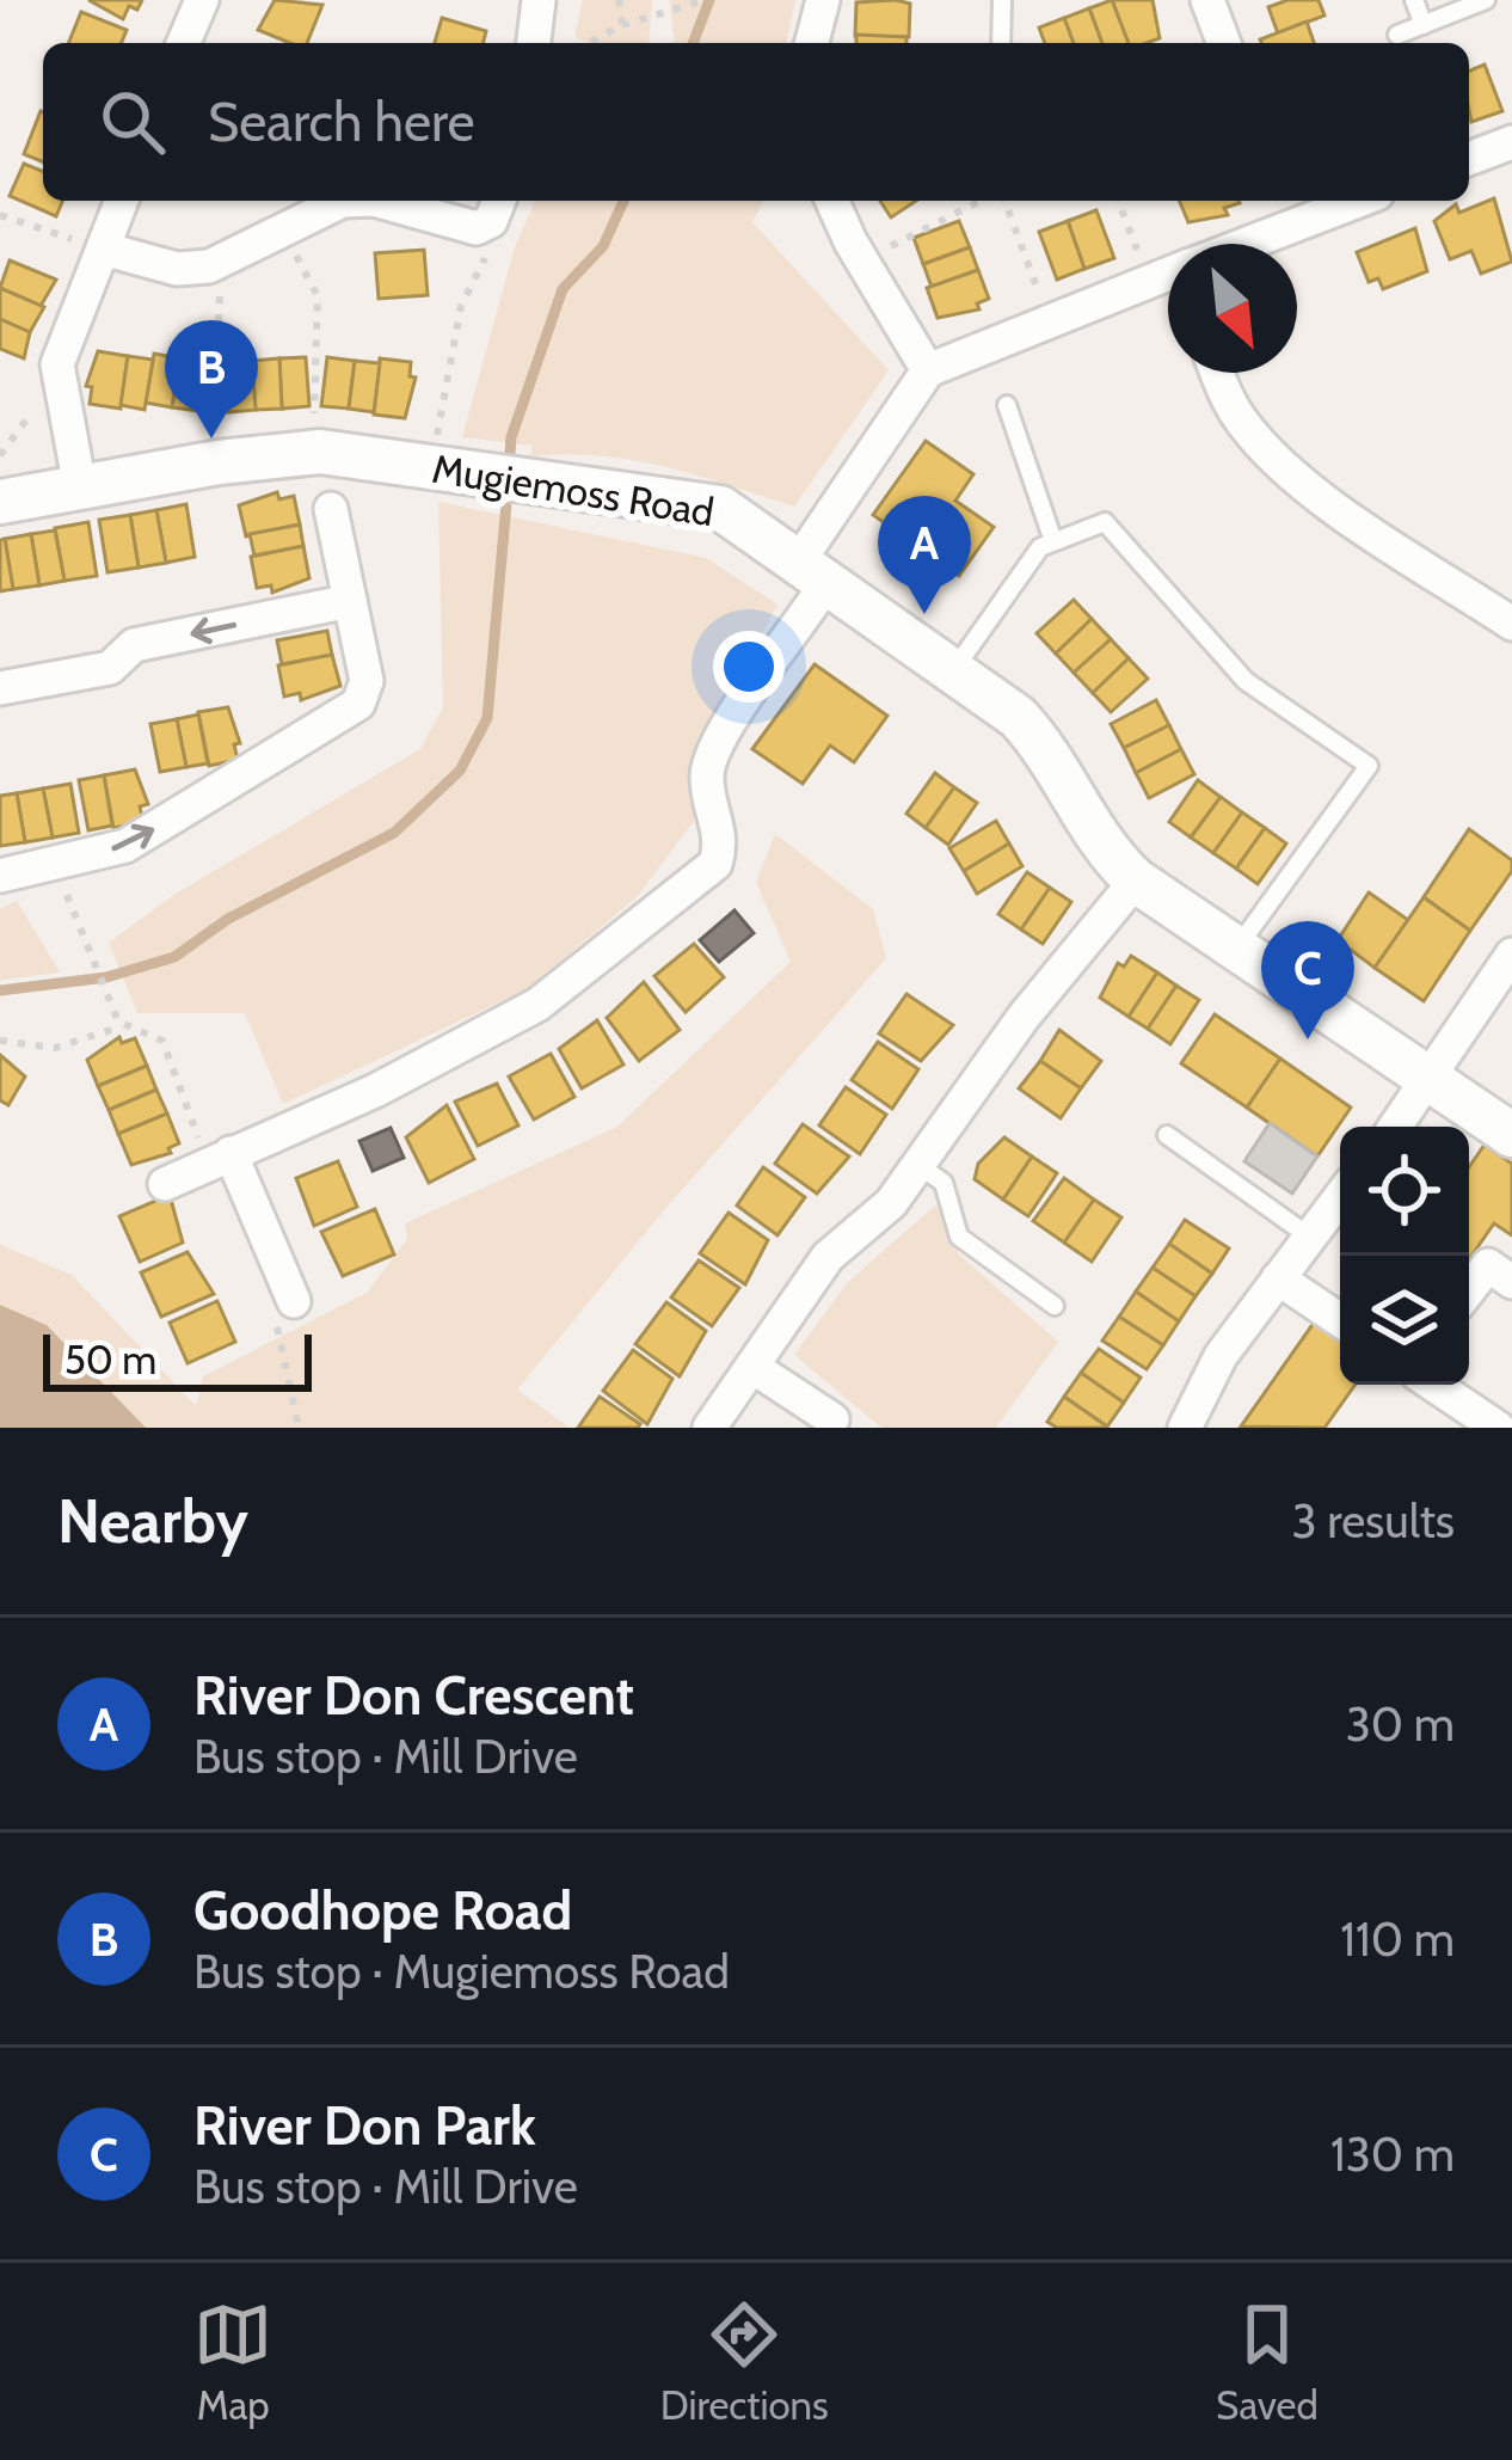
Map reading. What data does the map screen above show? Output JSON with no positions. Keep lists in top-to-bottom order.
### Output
{
  "streets": {
    "street": ["Mugiemoss Road"]
  },
  "scale_bar": "50 m",
  "north": "bottom right",
  "page": {
    "search": "Search here",
    "pins": ["B", "A", "C"],
    "scale": "50 m",
    "heading": ["Nearby", "3 results"],
    "list": [
      {
        "mark": "A",
        "name": "River Don Crescent",
        "note": "Bus stop · Mill Drive",
        "value": "30 m"
      },
      {
        "mark": "B",
        "name": "Goodhope Road",
        "note": "Bus stop · Mugiemoss Road",
        "value": "110 m"
      },
      {
        "mark": "C",
        "name": "River Don Park",
        "note": "Bus stop · Mill Drive",
        "value": "130 m"
      }
    ],
    "nav": ["Map", "Directions", "Saved"]
  }
}
